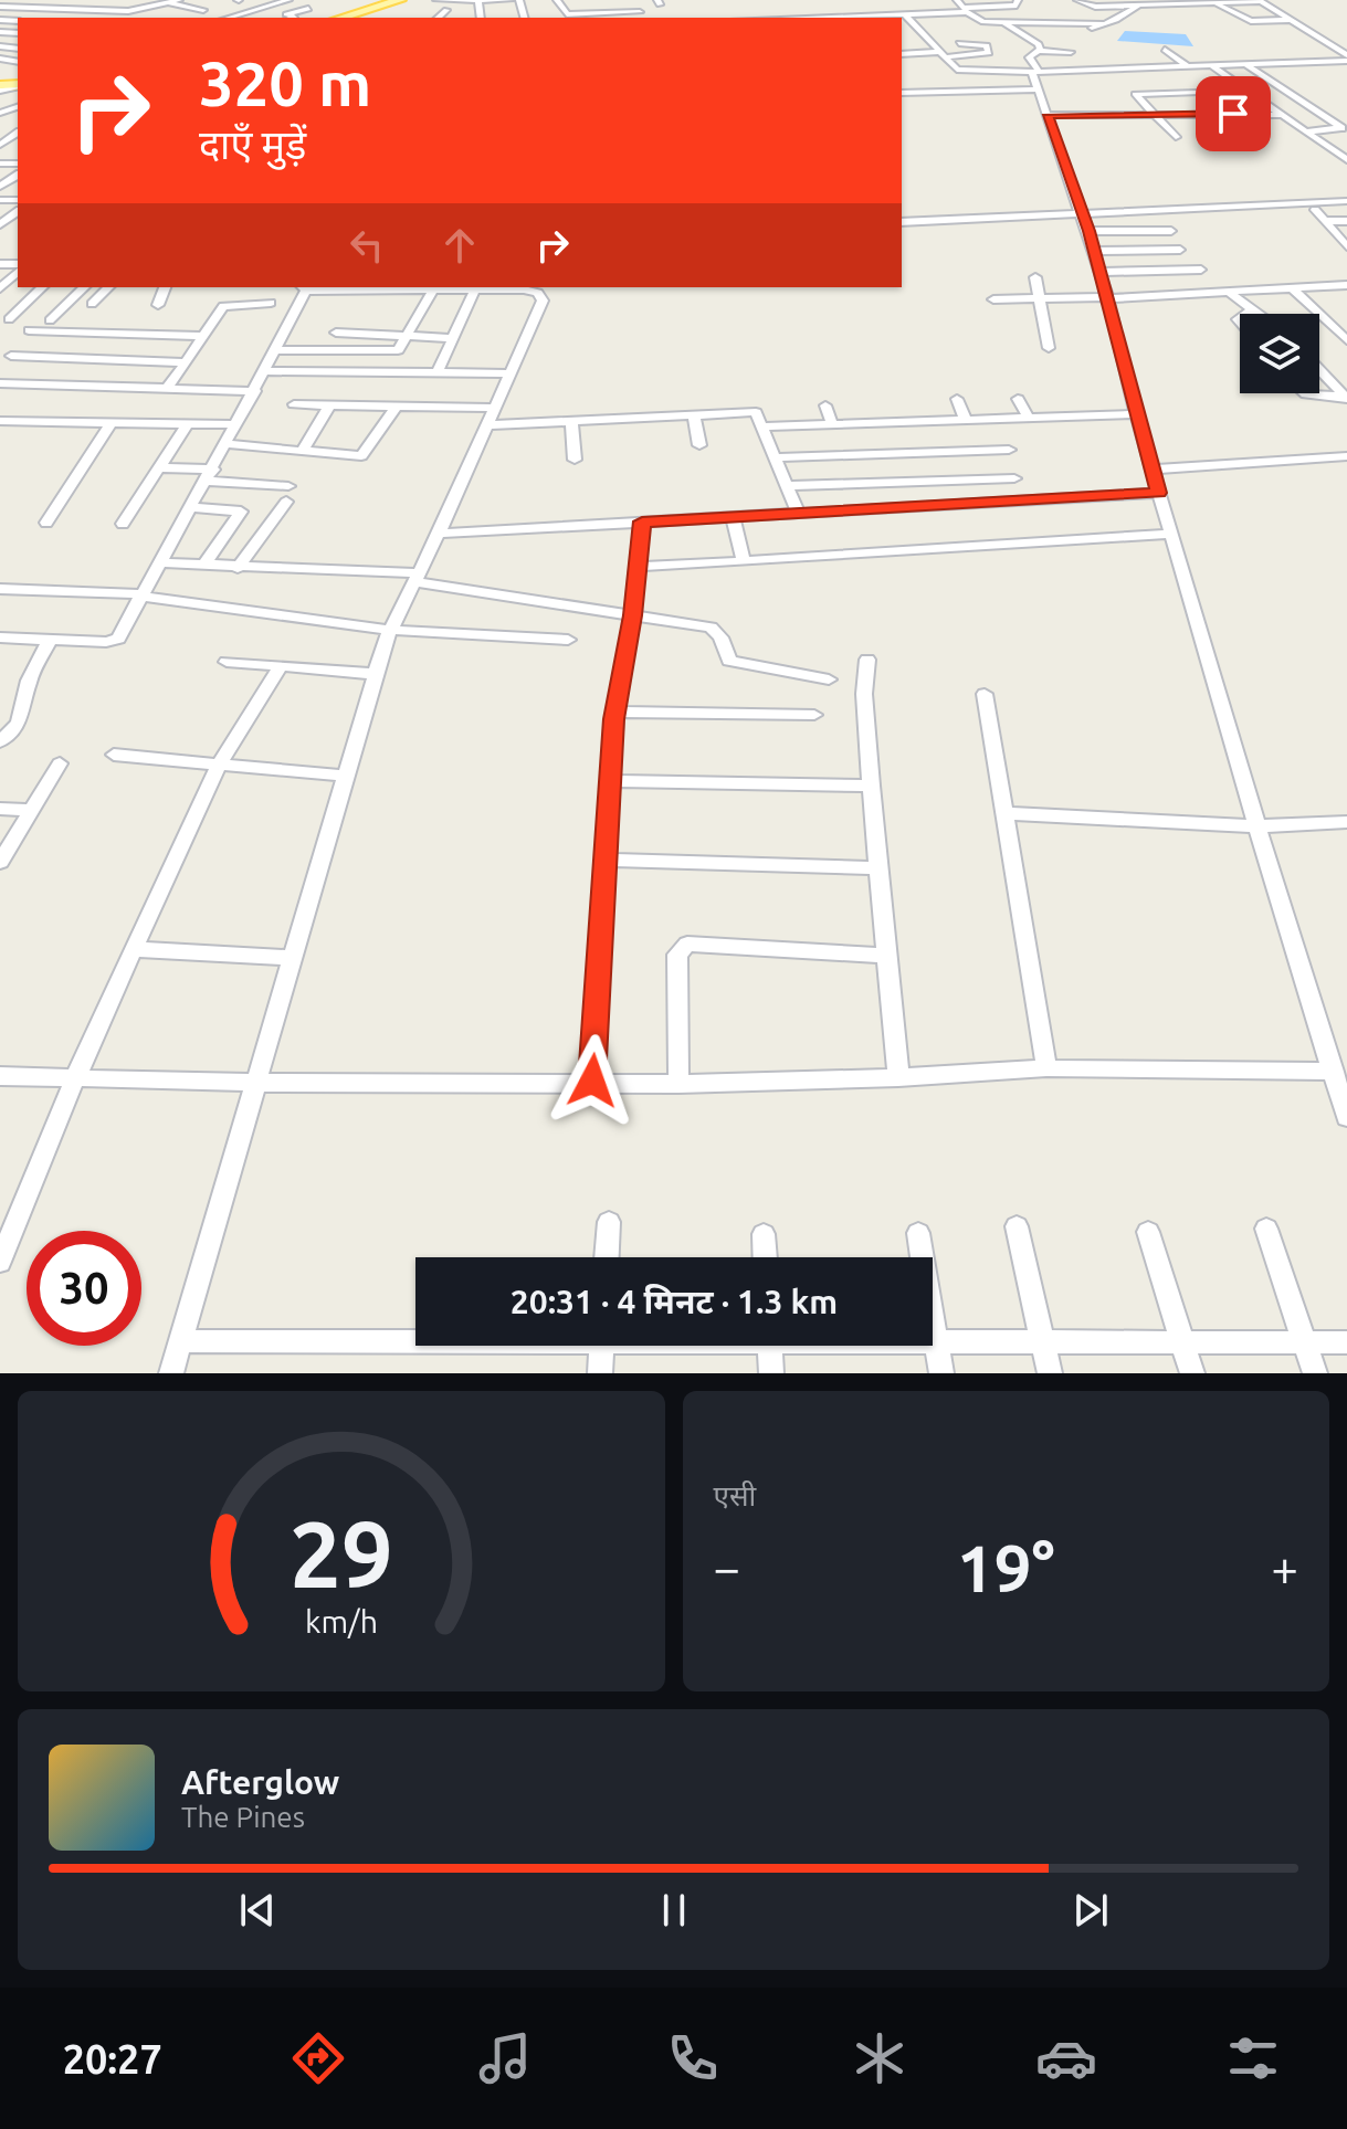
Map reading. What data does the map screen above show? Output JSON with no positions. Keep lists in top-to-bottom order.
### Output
{
  "page": {
    "turn": ["320 m", "दाएँ मुड़ें"],
    "limit": "30",
    "trip": "20:31 · 4 मिनट · 1.3 km",
    "tile": "एसी",
    "heat": ["−", "19°", "+"],
    "song": ["Afterglow", "The Pines"],
    "tabs": "20:27",
    "gauge": ["29", "km/h"]
  }
}
